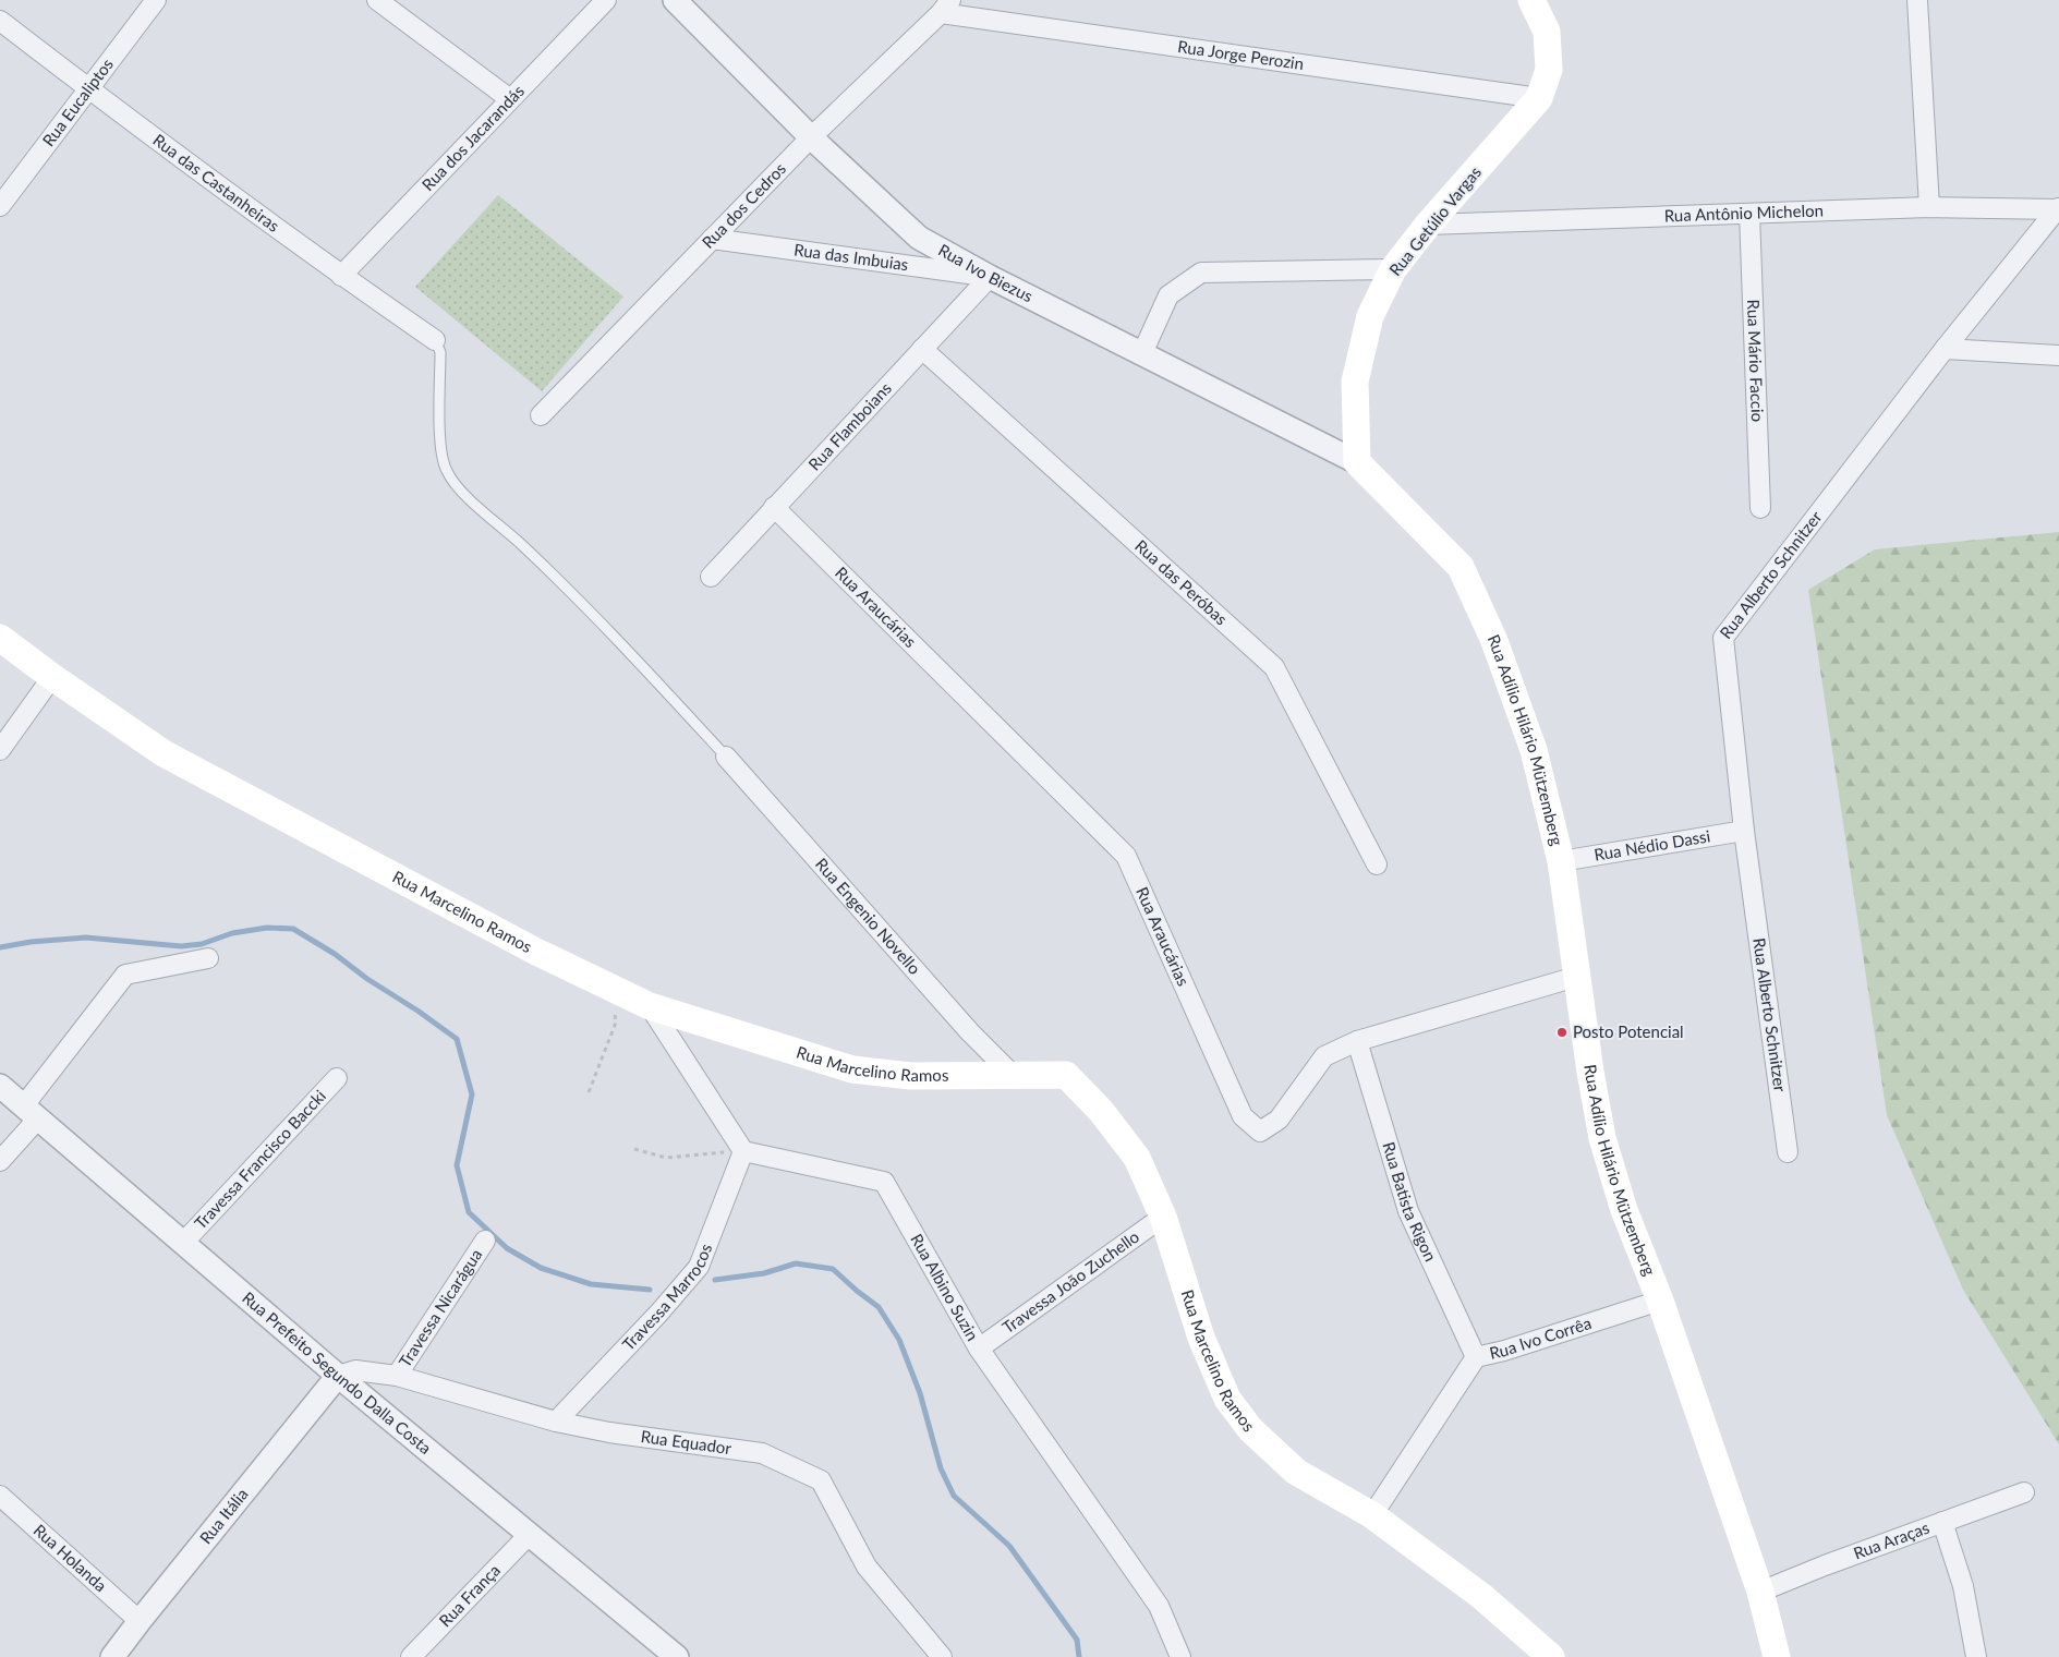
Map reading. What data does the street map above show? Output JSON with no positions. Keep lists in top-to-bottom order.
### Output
{
  "streets": {
    "main road": ["Rua Getúlio Vargas", "Rua Adílio Hilário Mützemberg", "Rua Marcelino Ramos"],
    "street": [
      "Rua Jorge Perozin",
      "Rua Eucaliptos",
      "Rua dos Jacarandás",
      "Rua das Castanheiras",
      "Rua dos Cedros",
      "Rua Antônio Michelon",
      "Rua das Imbuias",
      "Rua Ivo Biezus",
      "Rua Mário Faccio",
      "Rua Flamboians",
      "Rua Alberto Schnitzer",
      "Rua das Peróbas",
      "Rua Araucárias",
      "Rua Nédio Dassi",
      "Rua Engenio Novello",
      "Travessa Francisco Baccki",
      "Rua Batista Rigon",
      "Travessa João Zuchello",
      "Rua Albino Suzin",
      "Travessa Marrocos",
      "Travessa Nicarágua",
      "Rua Ivo Corrêa",
      "Rua Prefeito Segundo Dalla Costa",
      "Rua Equador",
      "Rua Itália",
      "Rua Araças",
      "Rua Holanda",
      "Rua França"
    ]
  },
  "crossings": [
    ["Rua Jorge Perozin", "Rua dos Cedros"],
    ["Rua Jorge Perozin", "Rua Getúlio Vargas"],
    ["Rua Eucaliptos", "Rua das Castanheiras"],
    ["Rua dos Jacarandás", "Rua das Castanheiras"],
    ["Rua dos Cedros", "Rua das Imbuias"],
    ["Rua dos Cedros", "Rua Ivo Biezus"],
    ["Rua Antônio Michelon", "Rua Getúlio Vargas"],
    ["Rua Antônio Michelon", "Rua Mário Faccio"],
    ["Rua Antônio Michelon", "Rua Alberto Schnitzer"],
    ["Rua Getúlio Vargas", "Rua Ivo Biezus"],
    ["Rua Getúlio Vargas", "Rua Adílio Hilário Mützemberg"],
    ["Rua das Imbuias", "Rua Ivo Biezus"],
    ["Rua das Imbuias", "Rua Flamboians"],
    ["Rua Ivo Biezus", "Rua Flamboians"],
    ["Rua Ivo Biezus", "Rua Adílio Hilário Mützemberg"],
    ["Rua Flamboians", "Rua das Peróbas"],
    ["Rua Flamboians", "Rua Araucárias"],
    ["Rua Alberto Schnitzer", "Rua Nédio Dassi"],
    ["Rua Araucárias", "Rua Adílio Hilário Mützemberg"],
    ["Rua Araucárias", "Rua Batista Rigon"],
    ["Rua Adílio Hilário Mützemberg", "Rua Nédio Dassi"],
    ["Rua Adílio Hilário Mützemberg", "Rua Ivo Corrêa"],
    ["Rua Adílio Hilário Mützemberg", "Rua Araças"],
    ["Rua Marcelino Ramos", "Rua Engenio Novello"],
    ["Rua Marcelino Ramos", "Travessa João Zuchello"],
    ["Rua Marcelino Ramos", "Rua Ivo Corrêa"],
    ["Travessa Francisco Baccki", "Rua Prefeito Segundo Dalla Costa"],
    ["Rua Batista Rigon", "Rua Ivo Corrêa"],
    ["Travessa João Zuchello", "Rua Albino Suzin"],
    ["Rua Albino Suzin", "Travessa Marrocos"],
    ["Travessa Marrocos", "Rua Equador"],
    ["Travessa Nicarágua", "Rua Equador"],
    ["Rua Prefeito Segundo Dalla Costa", "Rua Equador"],
    ["Rua Prefeito Segundo Dalla Costa", "Rua Itália"],
    ["Rua Prefeito Segundo Dalla Costa", "Rua França"],
    ["Rua Equador", "Rua Itália"],
    ["Rua Itália", "Rua Holanda"]
  ],
  "places": ["Posto Potencial"]
}
